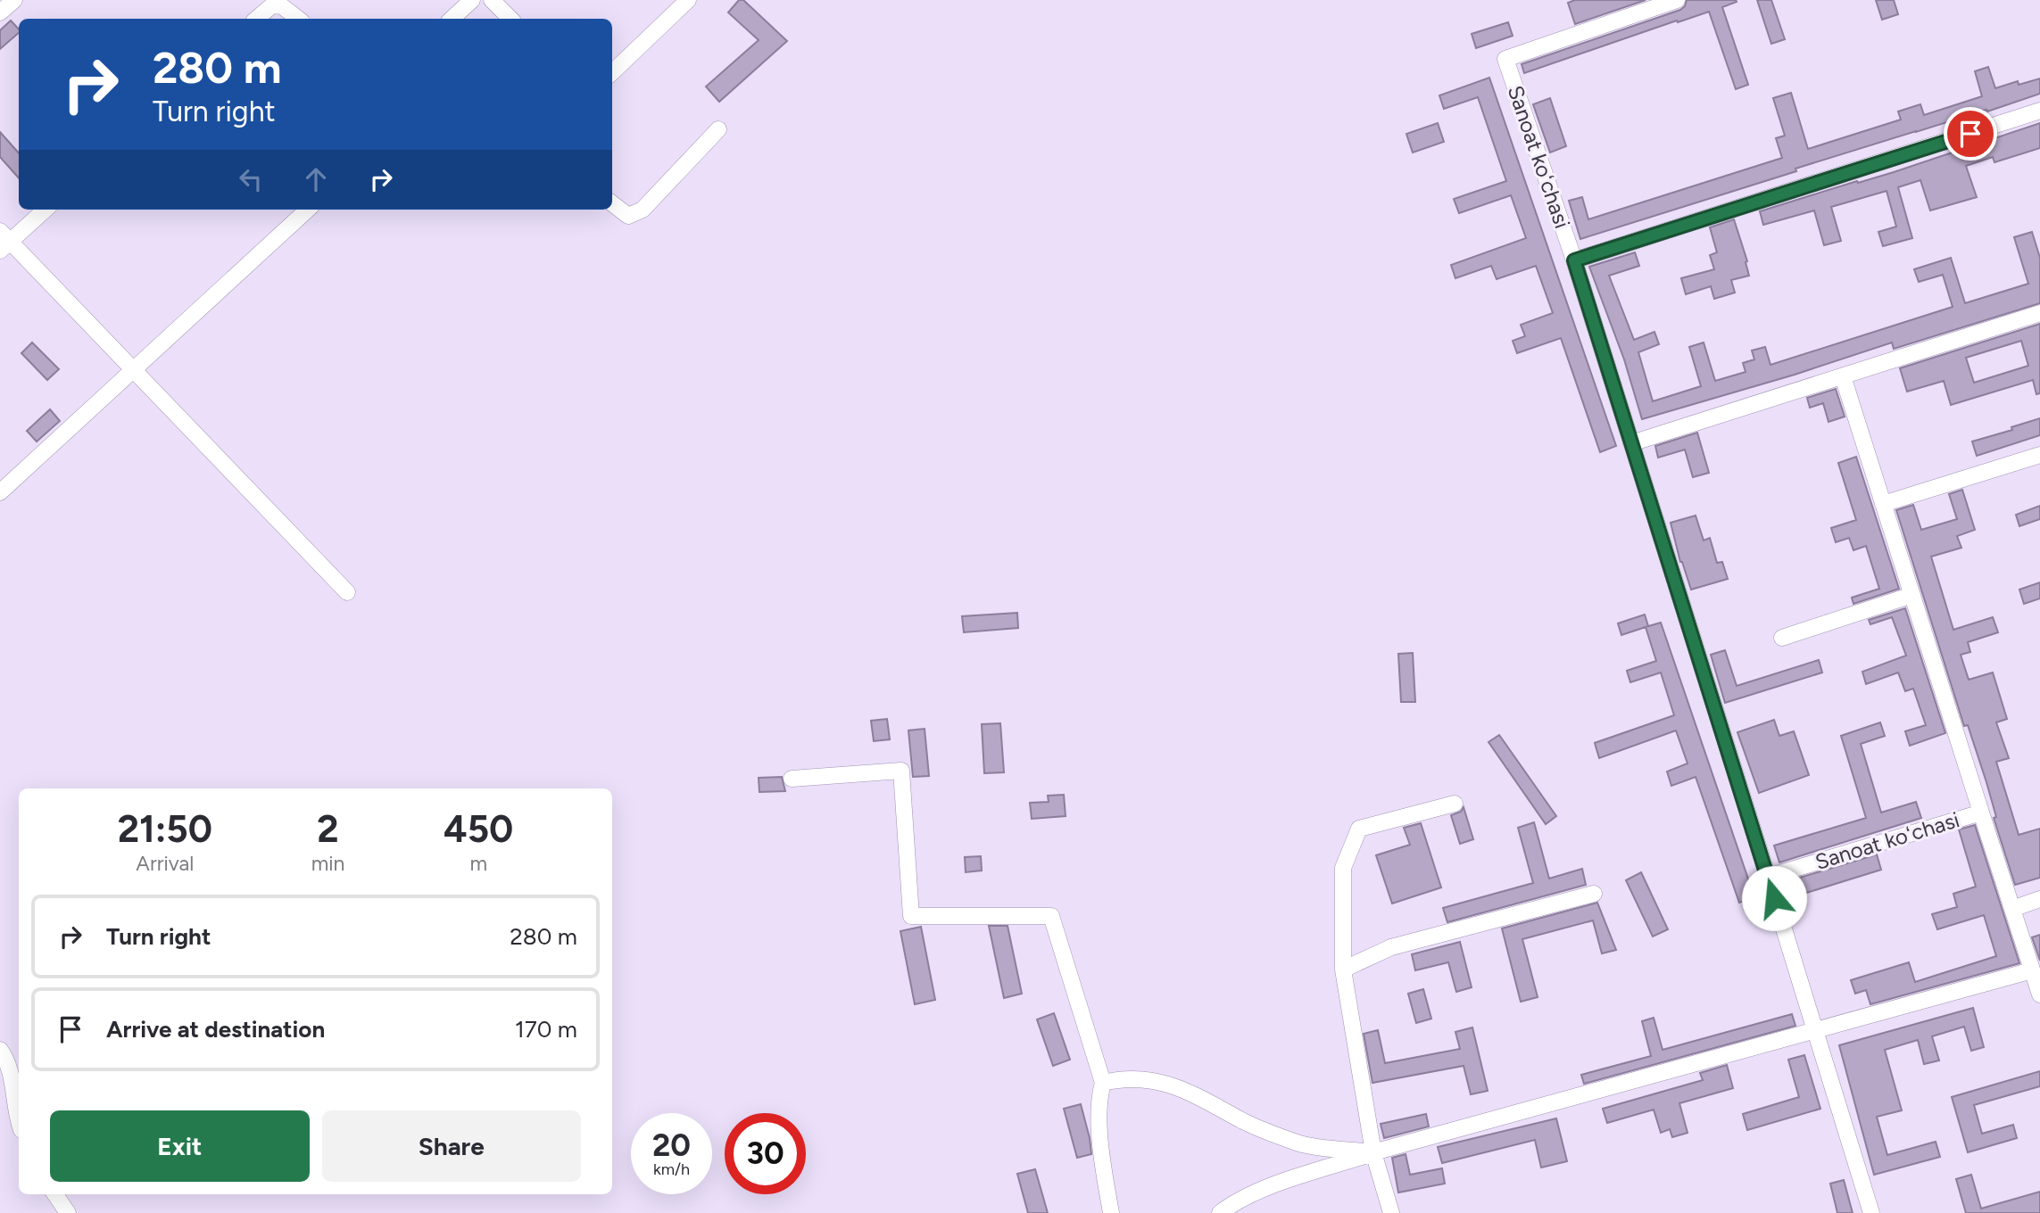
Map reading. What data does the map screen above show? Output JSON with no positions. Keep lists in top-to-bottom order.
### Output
{
  "streets": {
    "street": ["Sanoat koʻchasi"]
  },
  "page": {
    "turn": ["280 m", "Turn right"],
    "eta": [
      "21:50",
      "Arrival",
      "2",
      "min",
      "450",
      "m"
    ],
    "list": [
      {
        "name": "Turn right",
        "value": "280 m"
      },
      {
        "name": "Arrive at destination",
        "value": "170 m"
      }
    ],
    "buttons": ["Exit", "Share"],
    "speed": "20 km/h",
    "limit": "30"
  }
}
